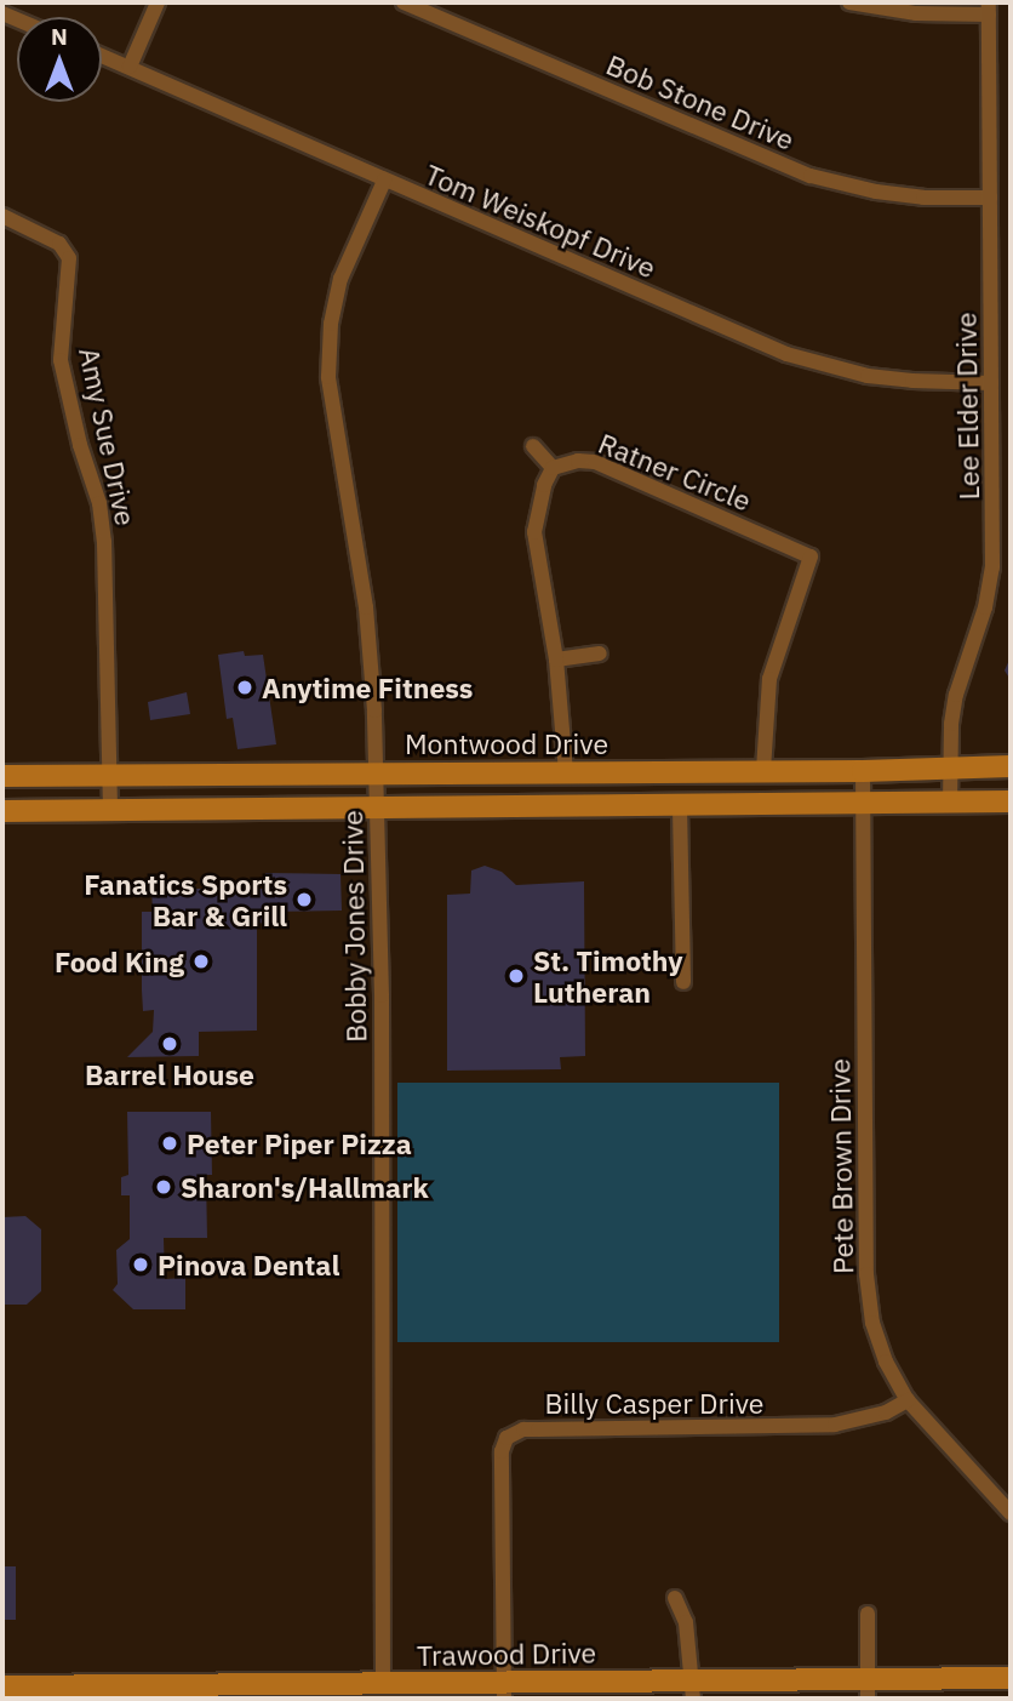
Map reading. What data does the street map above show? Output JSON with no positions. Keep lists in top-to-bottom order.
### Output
{
  "streets": {
    "main road": ["Montwood Drive", "Trawood Drive"],
    "street": [
      "Bob Stone Drive",
      "Tom Weiskopf Drive",
      "Lee Elder Drive",
      "Amy Sue Drive",
      "Ratner Circle",
      "Bobby Jones Drive",
      "Pete Brown Drive",
      "Billy Casper Drive"
    ]
  },
  "crossings": [
    ["Bob Stone Drive", "Lee Elder Drive"],
    ["Tom Weiskopf Drive", "Lee Elder Drive"],
    ["Tom Weiskopf Drive", "Bobby Jones Drive"],
    ["Lee Elder Drive", "Montwood Drive"],
    ["Amy Sue Drive", "Montwood Drive"],
    ["Ratner Circle", "Montwood Drive"],
    ["Montwood Drive", "Bobby Jones Drive"],
    ["Montwood Drive", "Pete Brown Drive"],
    ["Bobby Jones Drive", "Trawood Drive"],
    ["Pete Brown Drive", "Billy Casper Drive"],
    ["Billy Casper Drive", "Trawood Drive"]
  ],
  "places": [
    "Anytime Fitness",
    "Fanatics Sports Bar & Grill",
    "Food King",
    "St. Timothy Lutheran",
    "Barrel House",
    "Peter Piper Pizza",
    "Sharon's/Hallmark",
    "Pinova Dental"
  ],
  "north": "top"
}
